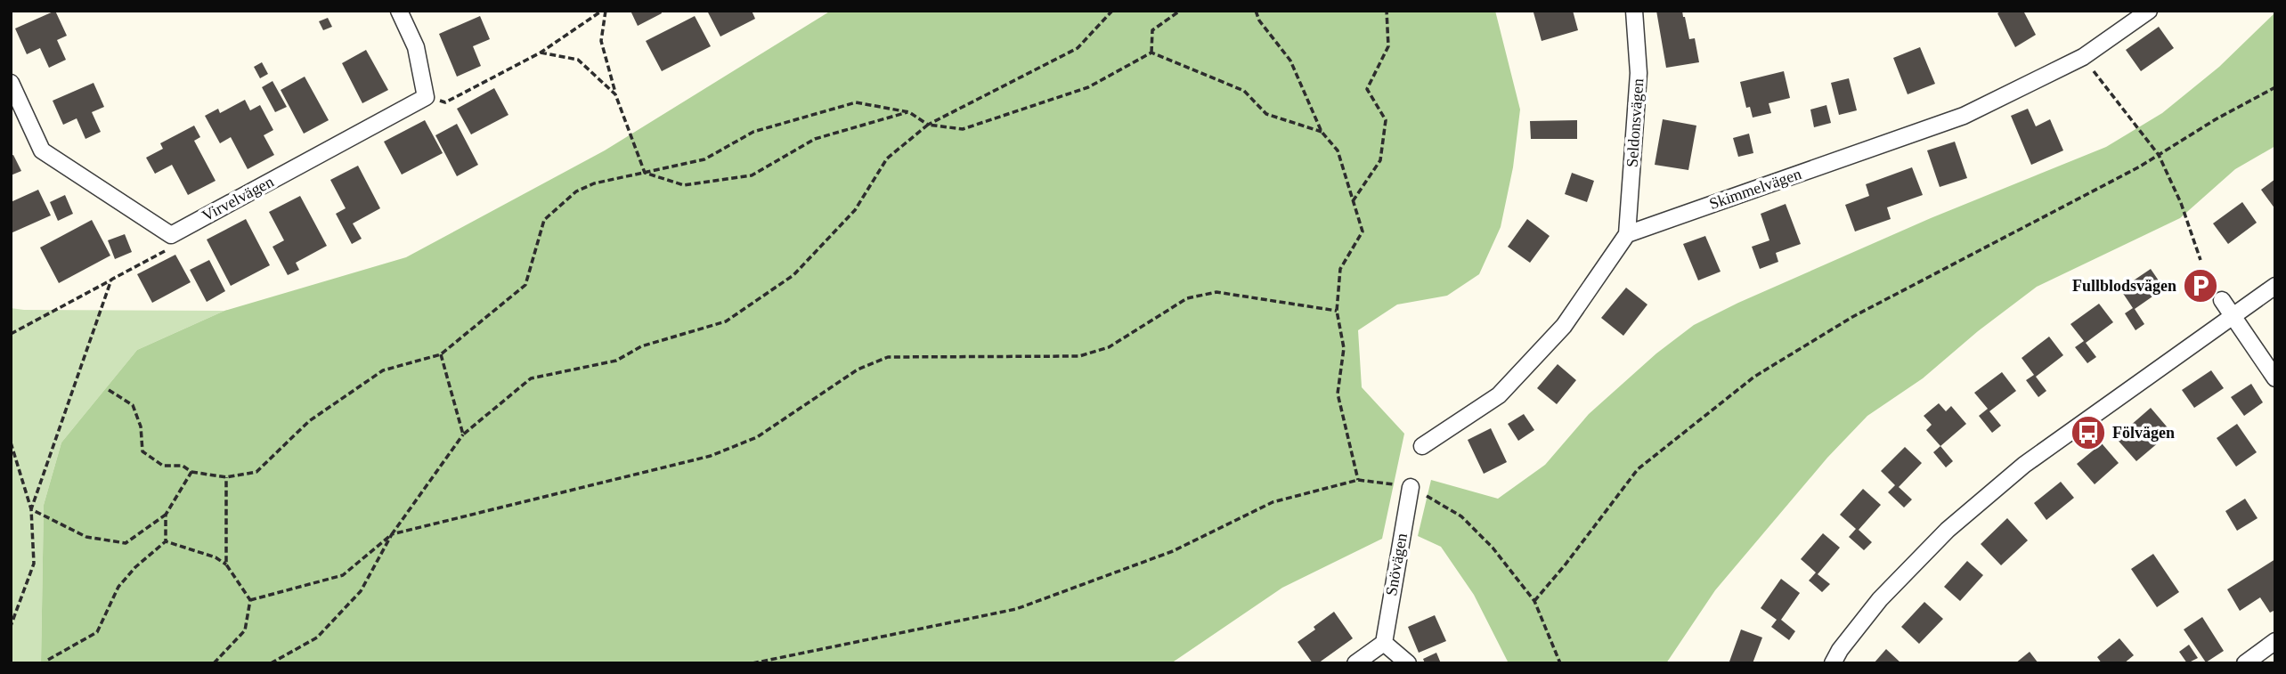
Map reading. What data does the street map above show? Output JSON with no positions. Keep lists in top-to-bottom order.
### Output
{
  "streets": {
    "street": [
      "Seldonsvägen",
      "Skimmelvägen",
      "Virvelvägen",
      "Snövägen"
    ]
  },
  "crossings": [
    ["Seldonsvägen", "Skimmelvägen"]
  ],
  "places": {
    "parking": ["Fullblodsvägen"],
    "bus stop": ["Fölvägen"]
  }
}
